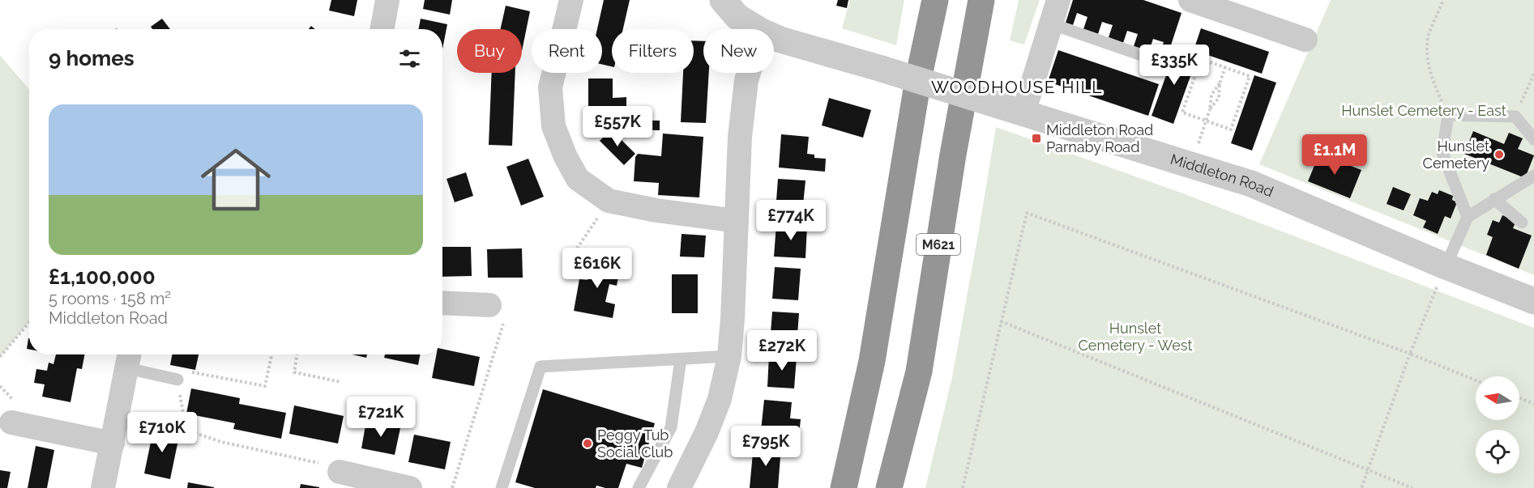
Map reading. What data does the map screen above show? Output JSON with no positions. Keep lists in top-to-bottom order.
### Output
{
  "streets": {
    "highway": ["M621"],
    "street": ["Middleton Road"]
  },
  "districts": ["WOODHOUSE HILL"],
  "parks": ["Hunslet Cemetery - East", "Hunslet Cemetery - West"],
  "places": {
    "transit": ["Middleton Road Parnaby Road"],
    "other": ["Hunslet Cemetery", "Peggy Tub Social Club"]
  },
  "north": "left",
  "page": {
    "chip": [
      "Buy",
      "Rent",
      "Filters",
      "New"
    ],
    "heading": "9 homes",
    "price": [
      "£335K",
      "£557K",
      "£1.1M",
      "£774K",
      "£616K",
      "£272K",
      "£721K",
      "£710K",
      "£795K"
    ],
    "list": [
      {
        "name": "£1,100,000",
        "note": "5 rooms · 158 m² · Middleton Road"
      }
    ]
  }
}
